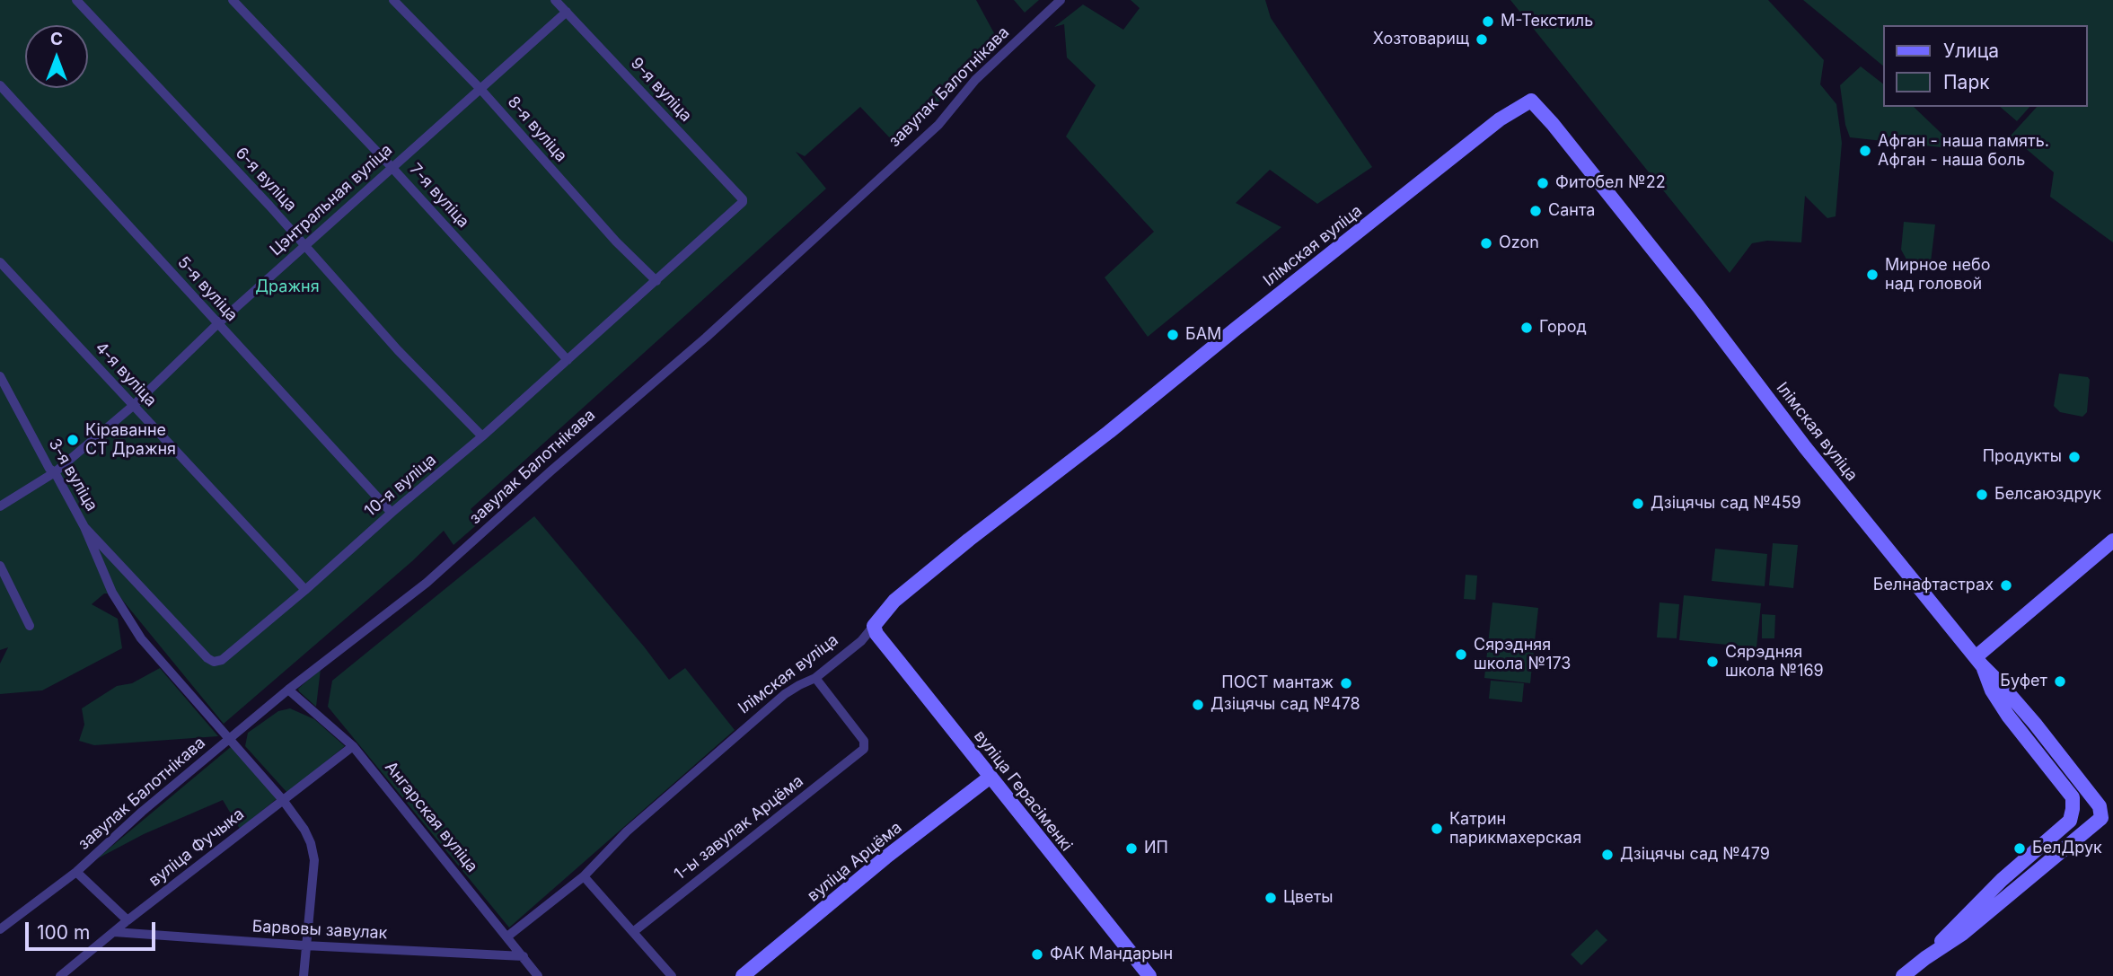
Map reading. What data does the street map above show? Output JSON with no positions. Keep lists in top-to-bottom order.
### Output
{
  "streets": {
    "street": [
      "завулак Балотнікава",
      "9-я вуліца",
      "8-я вуліца",
      "6-я вуліца",
      "7-я вуліца",
      "Цэнтральная вуліца",
      "Ілімская вуліца",
      "5-я вуліца",
      "4-я вуліца",
      "3-я вуліца",
      "10-я вуліца",
      "вуліца Герасіменкі",
      "Ангарская вуліца",
      "1-ы завулак Арцёма",
      "вуліца Фучыка",
      "вуліца Арцёма",
      "Барвовы завулак"
    ]
  },
  "crossings": [
    ["завулак Балотнікава", "3-я вуліца"],
    ["завулак Балотнікава", "Ангарская вуліца"],
    ["9-я вуліца", "Цэнтральная вуліца"],
    ["9-я вуліца", "10-я вуліца"],
    ["8-я вуліца", "Цэнтральная вуліца"],
    ["8-я вуліца", "10-я вуліца"],
    ["6-я вуліца", "Цэнтральная вуліца"],
    ["6-я вуліца", "10-я вуліца"],
    ["7-я вуліца", "Цэнтральная вуліца"],
    ["7-я вуліца", "10-я вуліца"],
    ["Цэнтральная вуліца", "5-я вуліца"],
    ["Цэнтральная вуліца", "4-я вуліца"],
    ["Цэнтральная вуліца", "3-я вуліца"],
    ["Ілімская вуліца", "вуліца Герасіменкі"],
    ["Ілімская вуліца", "Ангарская вуліца"],
    ["Ілімская вуліца", "1-ы завулак Арцёма"],
    ["5-я вуліца", "10-я вуліца"],
    ["4-я вуліца", "10-я вуліца"],
    ["3-я вуліца", "10-я вуліца"],
    ["3-я вуліца", "вуліца Фучыка"],
    ["3-я вуліца", "Барвовы завулак"],
    ["вуліца Герасіменкі", "вуліца Арцёма"],
    ["Ангарская вуліца", "вуліца Фучыка"],
    ["Ангарская вуліца", "Барвовы завулак"],
    ["вуліца Фучыка", "Барвовы завулак"]
  ],
  "parks": ["Дражня"],
  "places": [
    "М-Текстиль",
    "Хозтоварищ",
    "Афган - наша память. Афган - наша боль",
    "Фитобел №22",
    "Санта",
    "Ozon",
    "Мирное небо над головой",
    "Город",
    "БАМ",
    "Кіраванне СТ Дражня",
    "Продукты",
    "Белсаюздрук",
    "Дзіцячы сад №459",
    "Белнафтастрах",
    "Сярэдняя школа №173",
    "Сярэдняя школа №169",
    "Буфет",
    "ПОСТ мантаж",
    "Дзіцячы сад №478",
    "Катрин парикмахерская",
    "ИП",
    "БелДрук",
    "Дзіцячы сад №479",
    "Цветы",
    "ФАК Мандарын"
  ],
  "legend": ["Улица", "Парк"],
  "scale_bar": "100 m",
  "north": "top"
}
